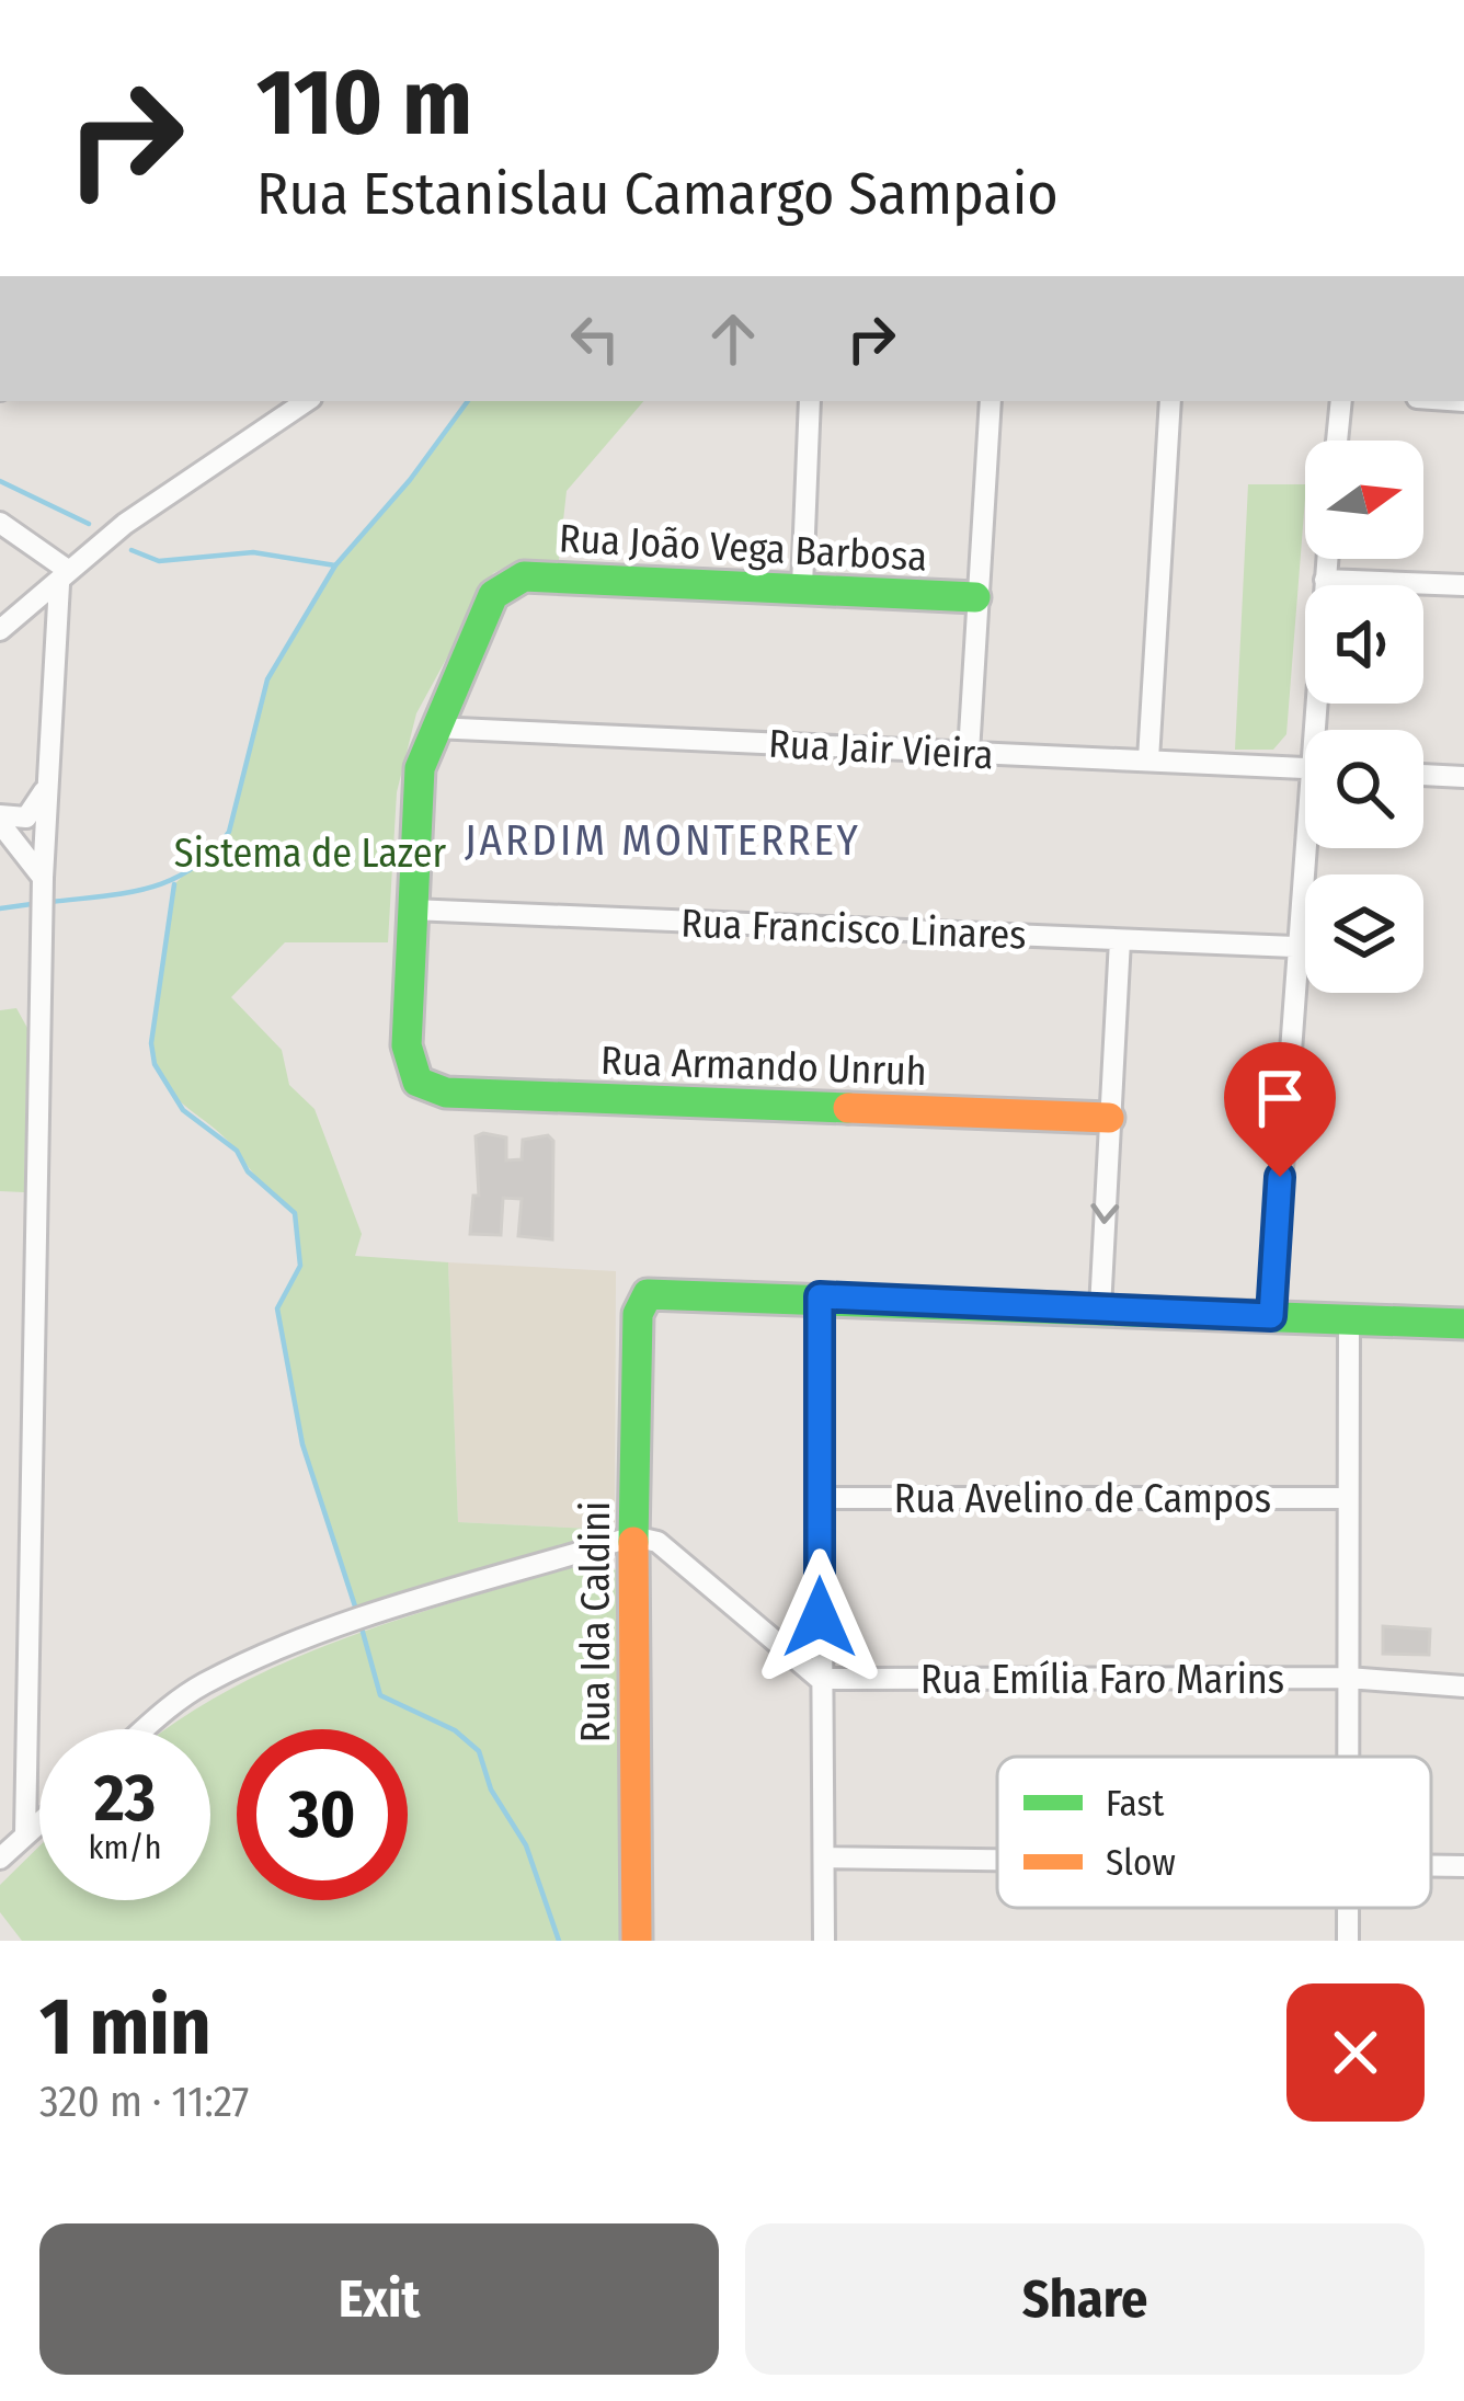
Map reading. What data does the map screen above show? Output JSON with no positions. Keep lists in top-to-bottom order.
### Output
{
  "streets": {
    "street": [
      "Rua João Vega Barbosa",
      "Rua Jair Vieira",
      "Rua Francisco Linares",
      "Rua Armando Unruh",
      "Rua Avelino de Campos",
      "Rua Ida Caldini",
      "Rua Emília Faro Marins"
    ]
  },
  "crossings": [
    ["Rua João Vega Barbosa", "Rua Jair Vieira"],
    ["Rua Francisco Linares", "Rua Armando Unruh"]
  ],
  "districts": ["JARDIM MONTERREY"],
  "parks": ["Sistema de Lazer"],
  "legend": ["Fast", "Slow"],
  "north": "right",
  "page": {
    "turn": ["110 m", "Rua Estanislau Camargo Sampaio"],
    "speed": "23 km/h",
    "limit": "30",
    "heading": ["1 min", "320 m · 11:27"],
    "buttons": ["Exit", "Share"]
  }
}
